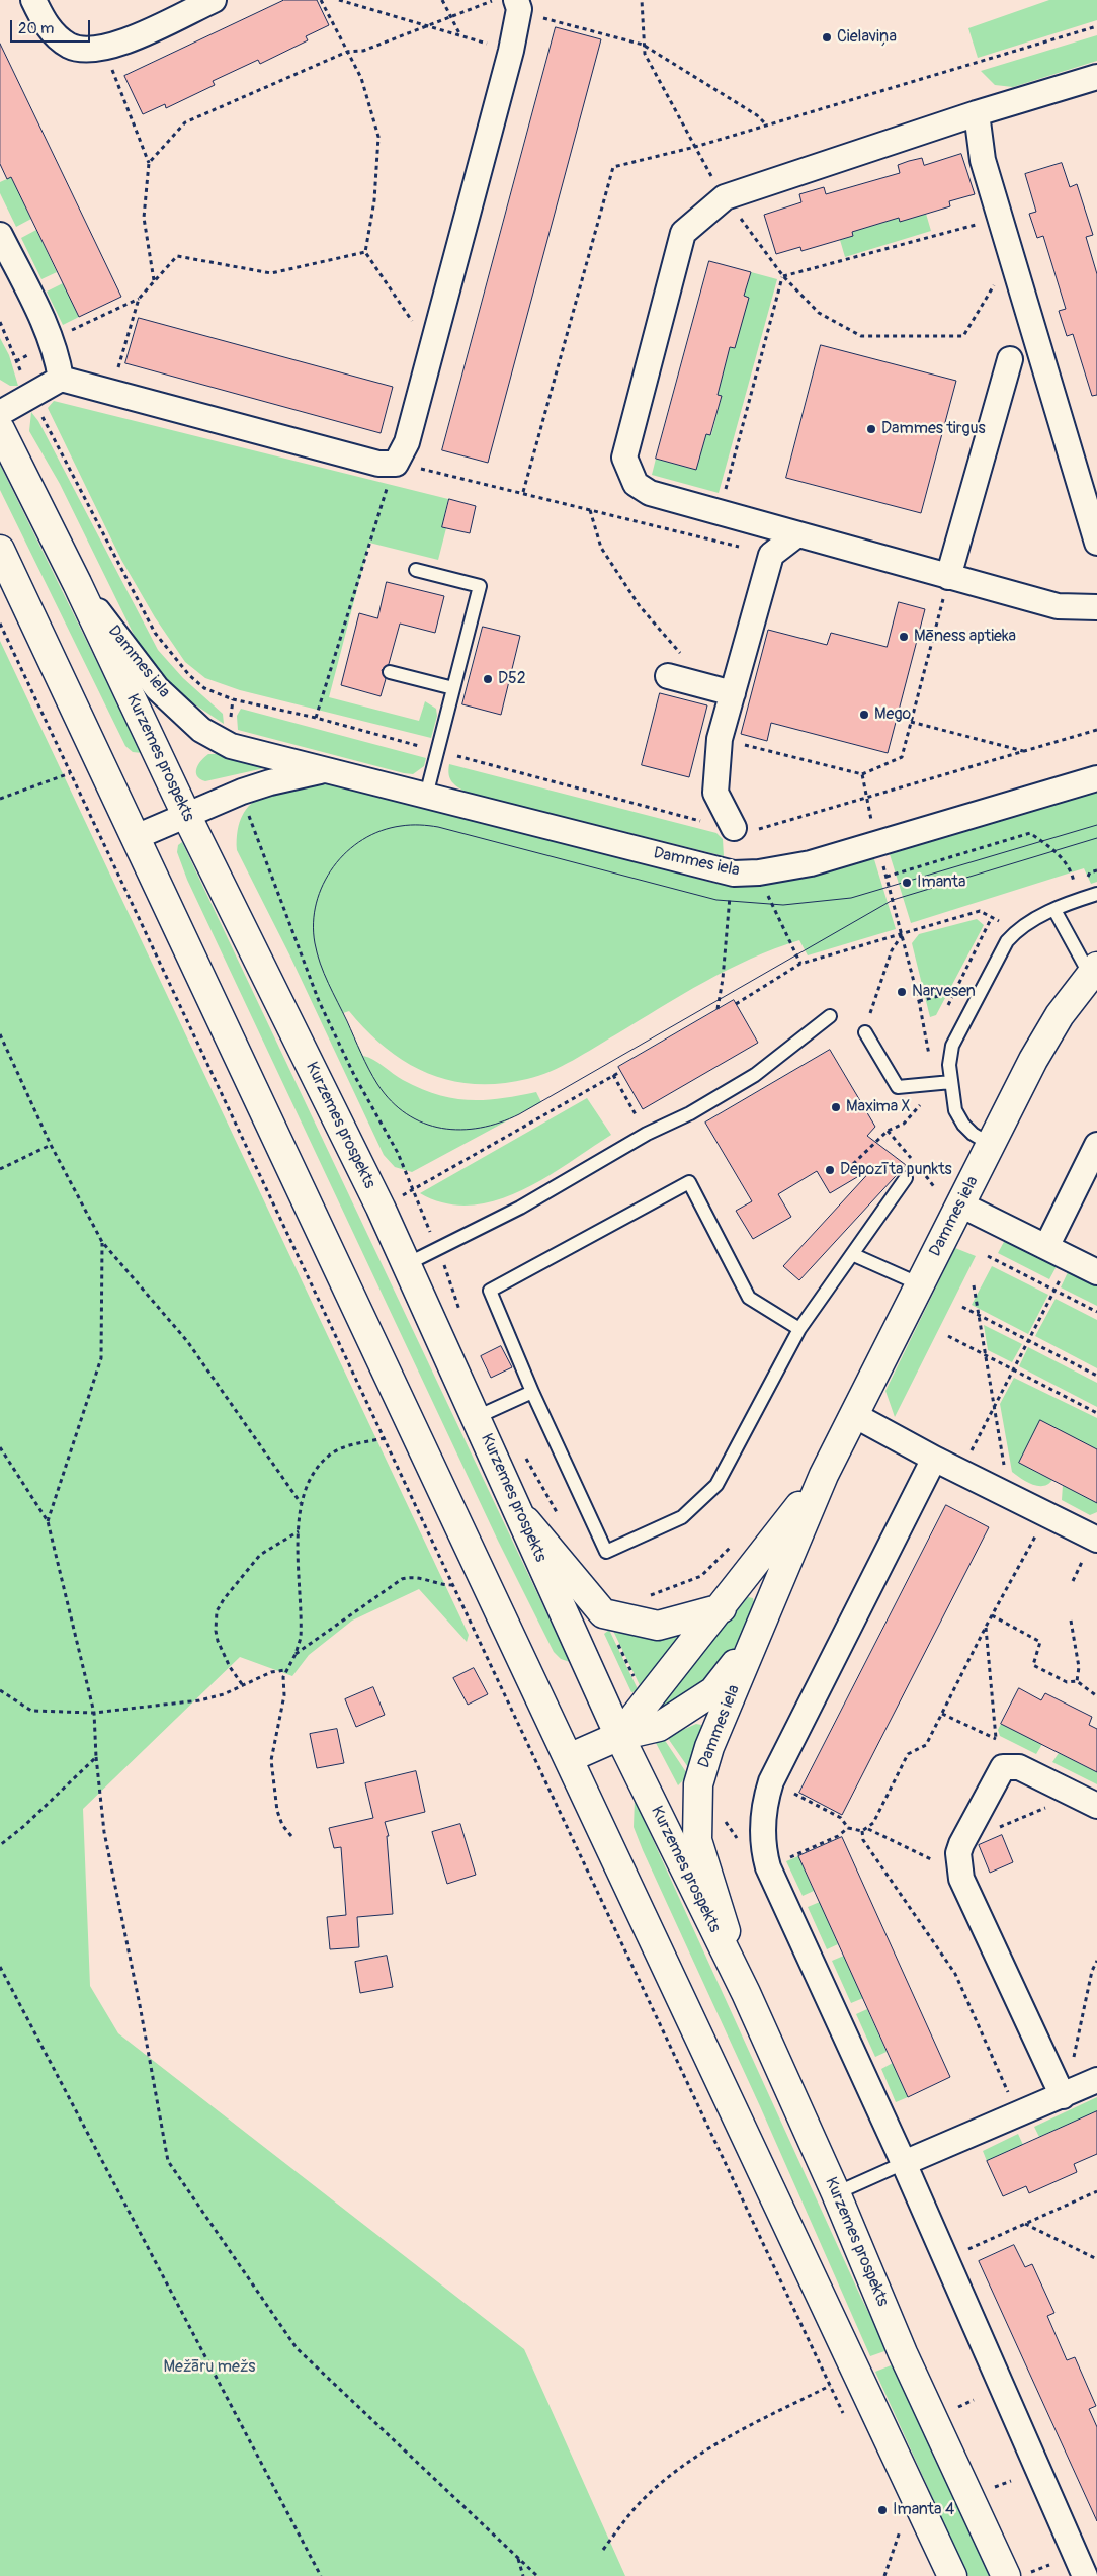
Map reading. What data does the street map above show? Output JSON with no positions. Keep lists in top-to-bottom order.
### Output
{
  "streets": {
    "main road": ["Dammes iela", "Kurzemes prospekts"]
  },
  "crossings": [
    ["Dammes iela", "Kurzemes prospekts"]
  ],
  "parks": ["Mežāru mežs"],
  "places": [
    "Cielaviņa",
    "Dammes tirgus",
    "Mēness aptieka",
    "D52",
    "Mego",
    "Imanta",
    "Narvesen",
    "Maxima X",
    "Depozīta punkts",
    "Imanta 4"
  ],
  "scale_bar": "20 m"
}
